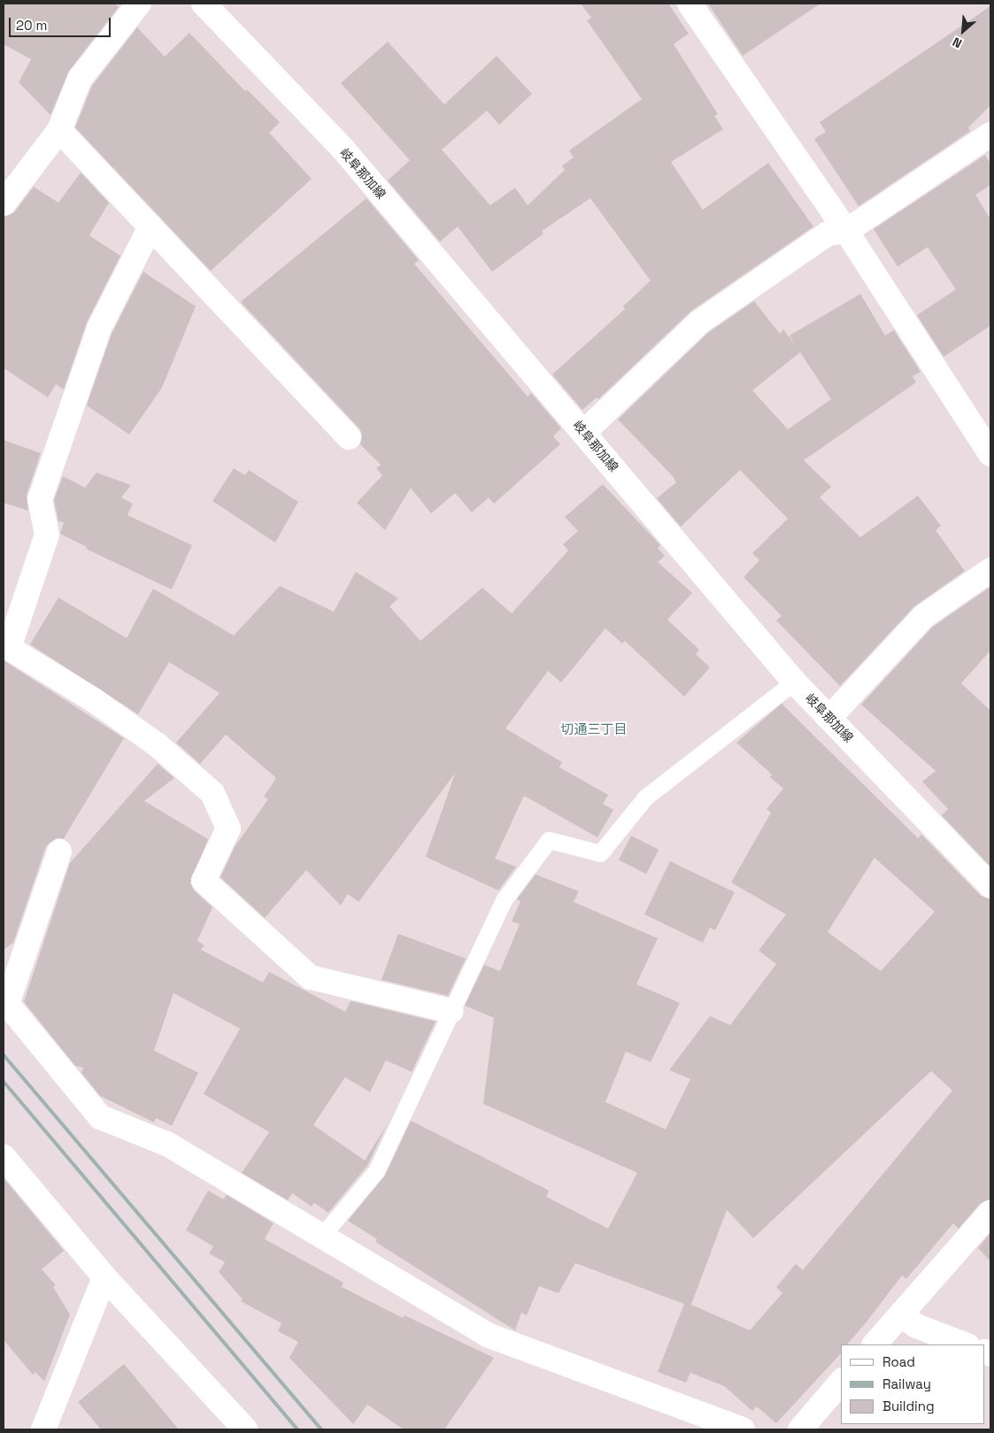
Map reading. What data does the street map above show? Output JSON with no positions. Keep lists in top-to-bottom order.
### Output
{
  "streets": {
    "street": ["岐阜那加線"]
  },
  "districts": ["切通三丁目"],
  "legend": ["Road", "Railway", "Building"],
  "scale_bar": "20 m",
  "north": "bottom left"
}
